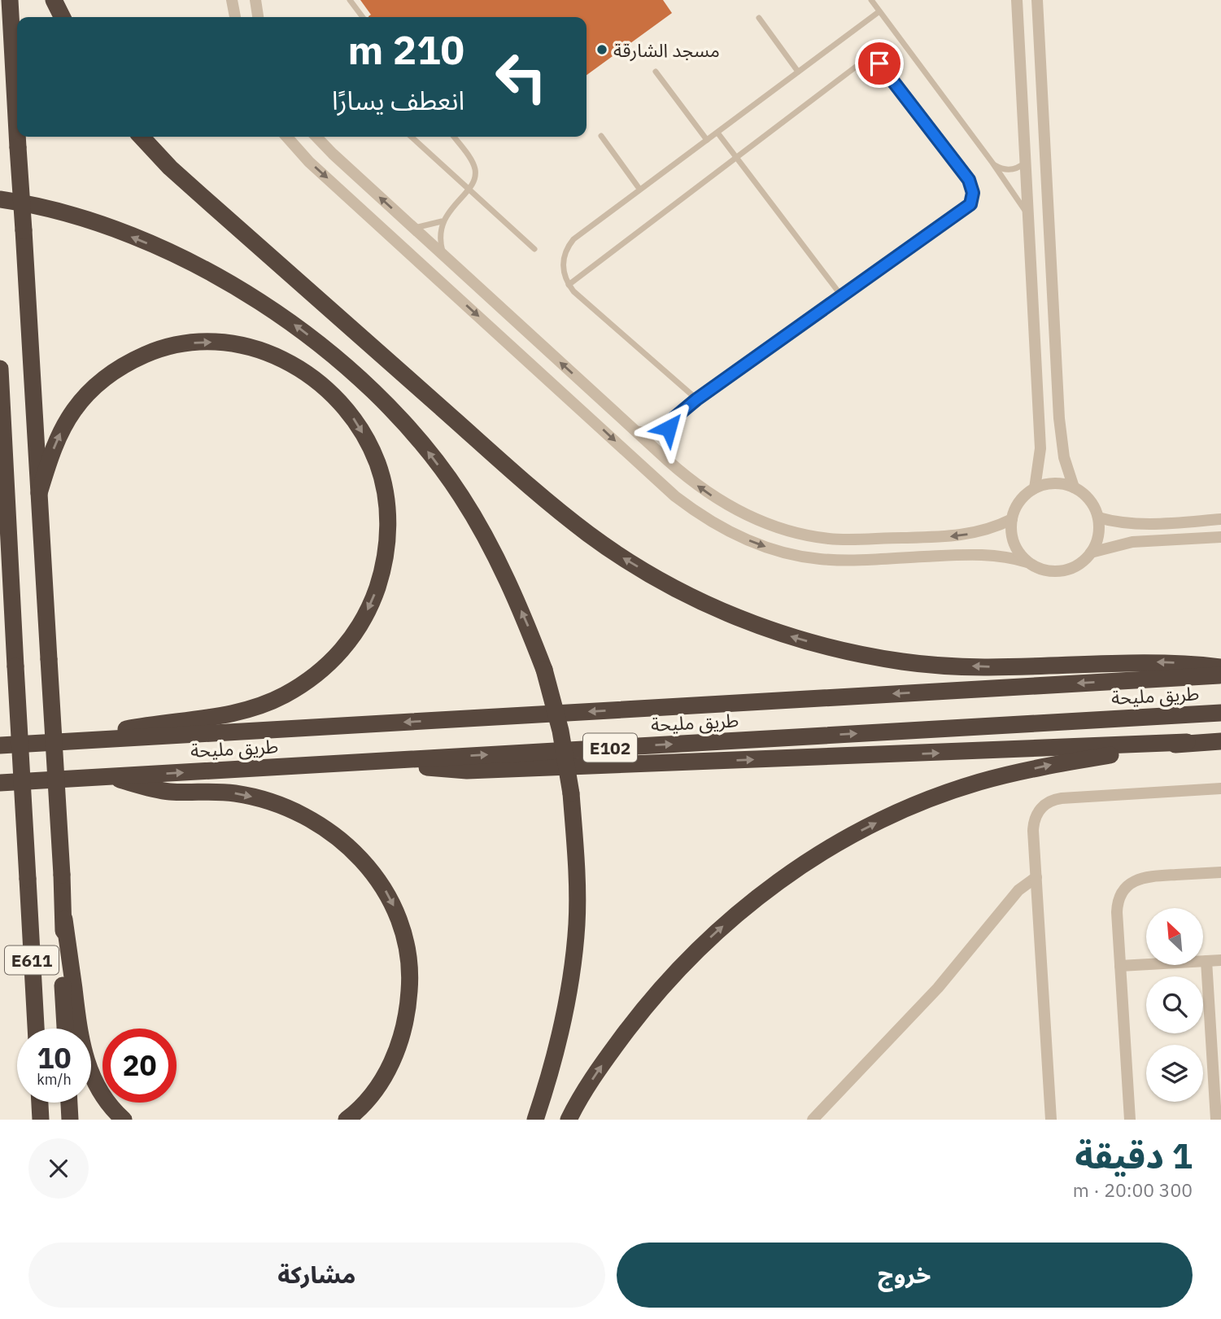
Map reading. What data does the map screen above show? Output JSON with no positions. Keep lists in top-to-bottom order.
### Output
{
  "streets": {
    "highway": ["طريق مليحة", "E102", "E611"]
  },
  "places": ["مسجد الشارقة"],
  "north": "top left",
  "page": {
    "turn": ["210 m", "انعطف يسارًا"],
    "speed": "10 km/h",
    "limit": "20",
    "heading": ["1 دقيقة", "300 m · 20:00"],
    "buttons": ["خروج", "مشاركة"]
  }
}
